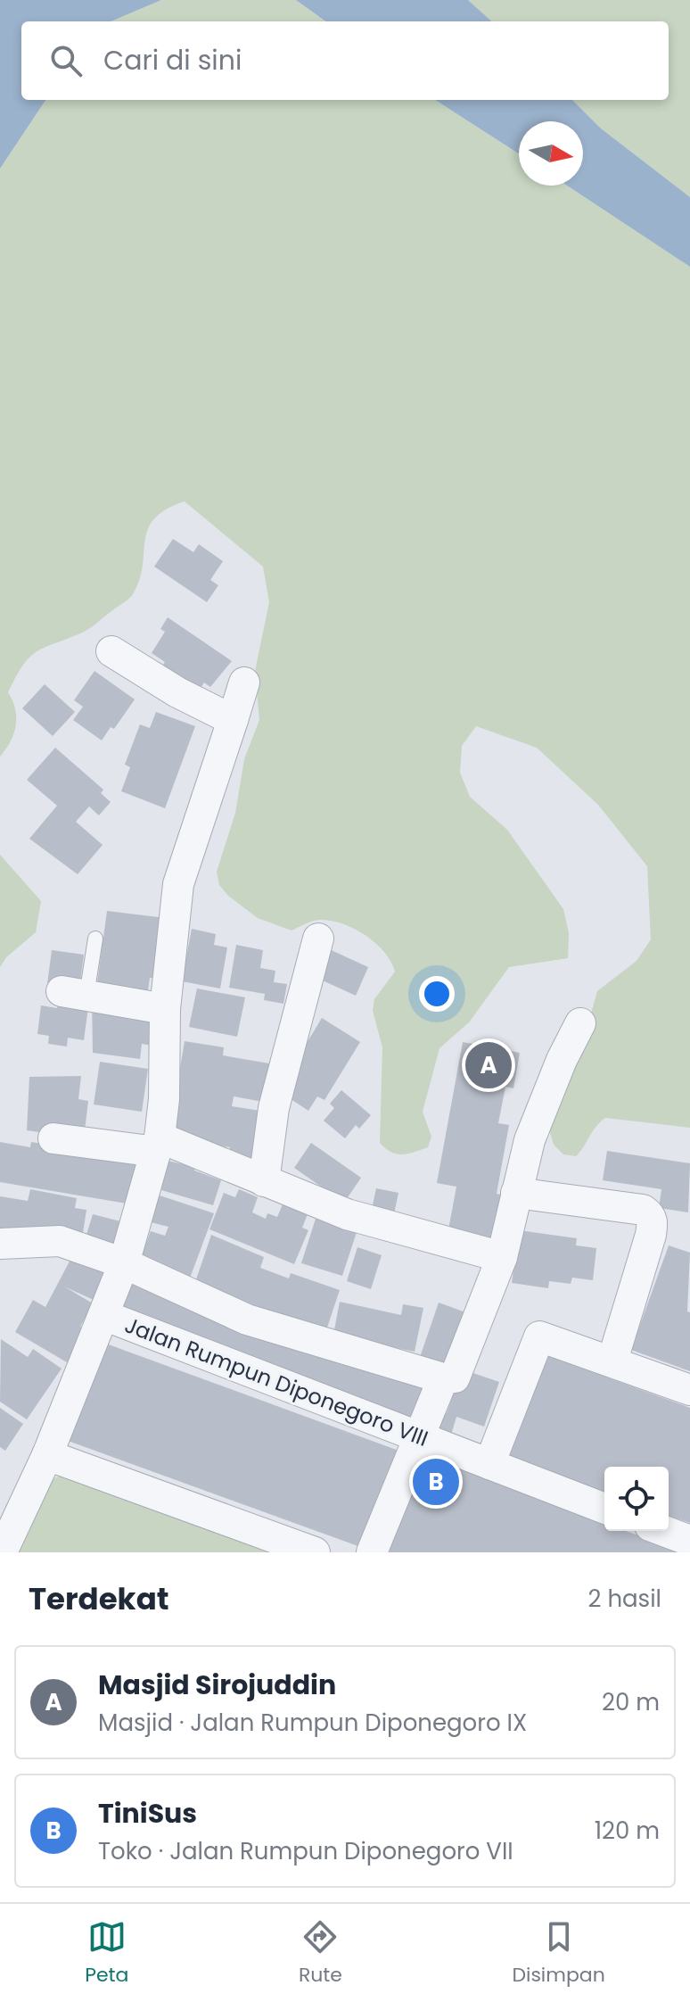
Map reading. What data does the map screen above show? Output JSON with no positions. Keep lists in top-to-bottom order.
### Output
{
  "streets": {
    "street": ["Jalan Rumpun Diponegoro VIII"]
  },
  "north": "right",
  "page": {
    "search": "Cari di sini",
    "pins": ["A", "B"],
    "heading": ["Terdekat", "2 hasil"],
    "list": [
      {
        "mark": "A",
        "name": "Masjid Sirojuddin",
        "note": "Masjid · Jalan Rumpun Diponegoro IX",
        "value": "20 m"
      },
      {
        "mark": "B",
        "name": "TiniSus",
        "note": "Toko · Jalan Rumpun Diponegoro VII",
        "value": "120 m"
      }
    ],
    "nav": ["Peta", "Rute", "Disimpan"]
  }
}
